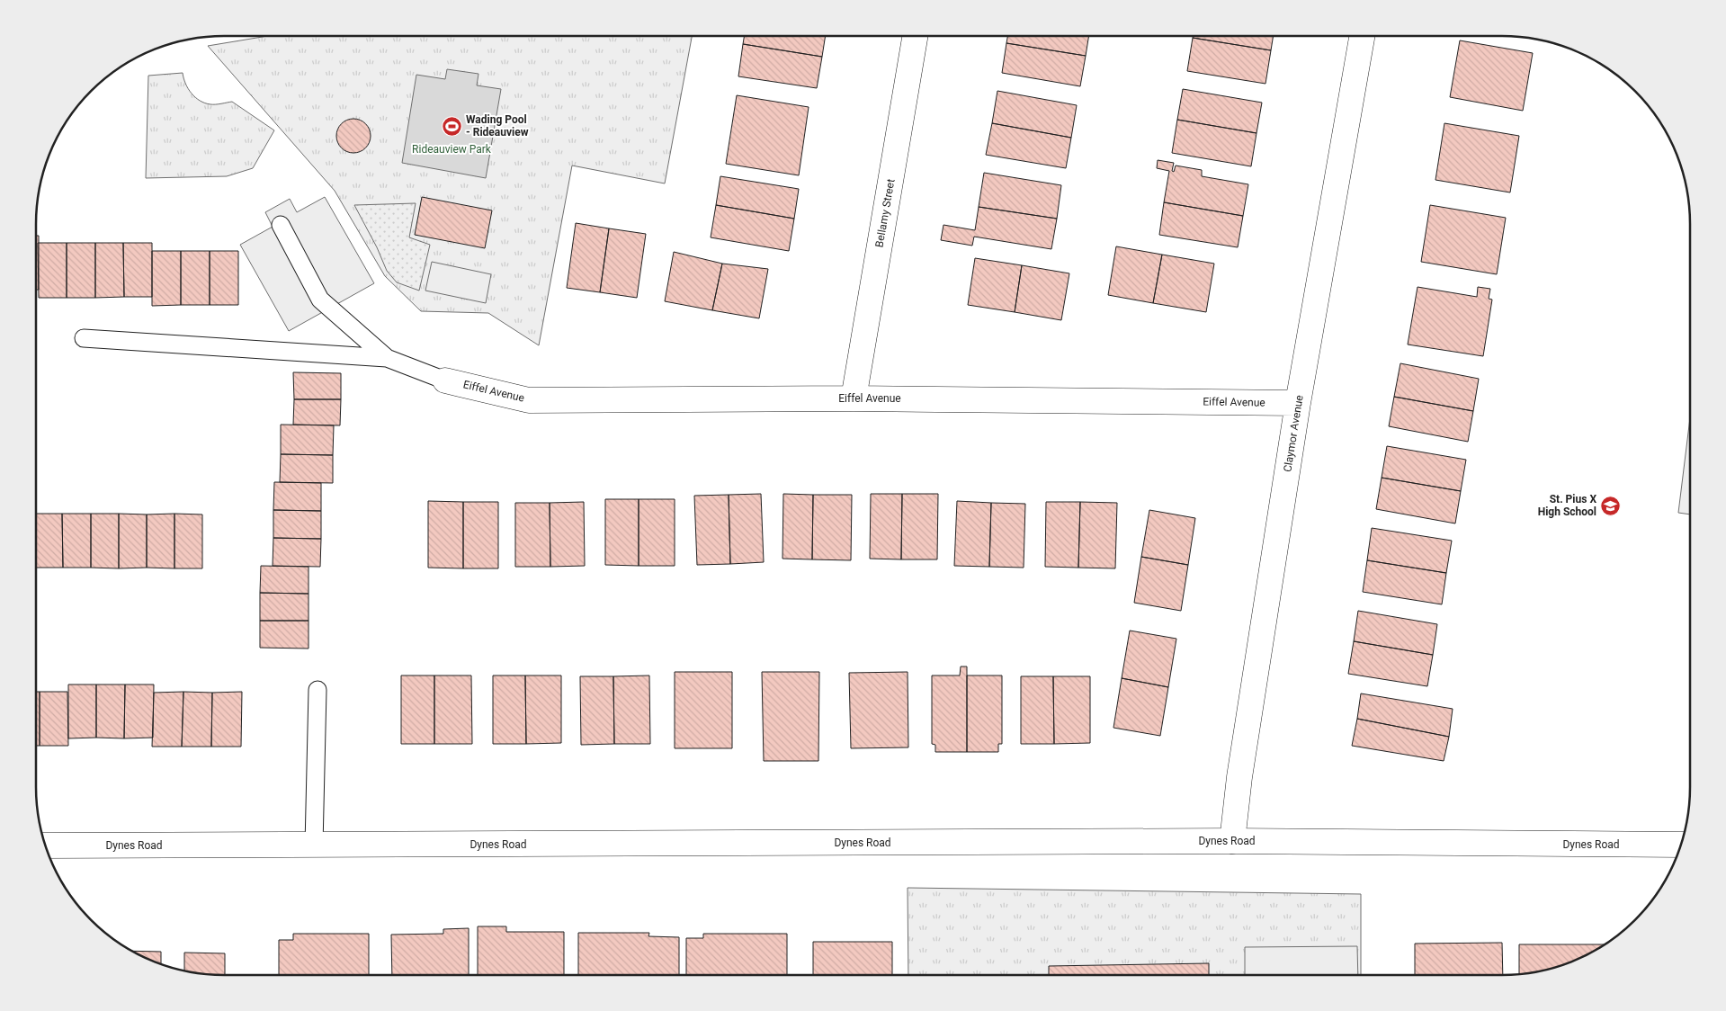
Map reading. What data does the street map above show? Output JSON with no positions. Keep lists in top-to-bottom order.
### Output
{
  "streets": {
    "street": [
      "Bellamy Street",
      "Eiffel Avenue",
      "Claymor Avenue",
      "Dynes Road"
    ]
  },
  "crossings": [
    ["Bellamy Street", "Eiffel Avenue"],
    ["Eiffel Avenue", "Claymor Avenue"],
    ["Claymor Avenue", "Dynes Road"]
  ],
  "parks": ["Rideauview Park"],
  "places": {
    "sports": ["Wading Pool - Rideauview"],
    "school or university": ["St. Pius X High School"]
  }
}
